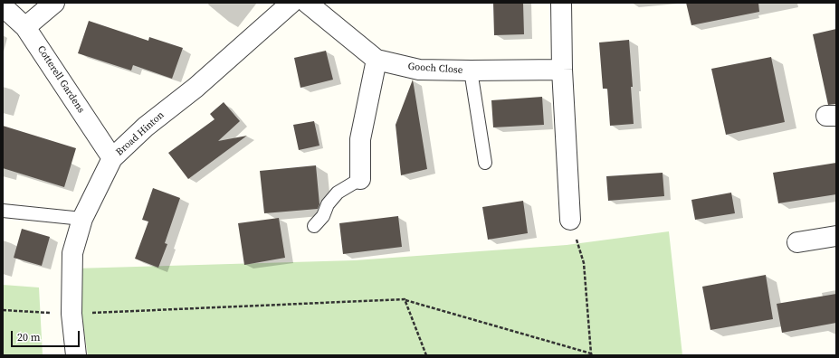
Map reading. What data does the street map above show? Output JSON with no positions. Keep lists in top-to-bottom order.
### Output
{
  "streets": {
    "street": ["Gooch Close", "Cotterell Gardens", "Broad Hinton"]
  },
  "crossings": [
    ["Cotterell Gardens", "Broad Hinton"]
  ],
  "scale_bar": "20 m"
}
